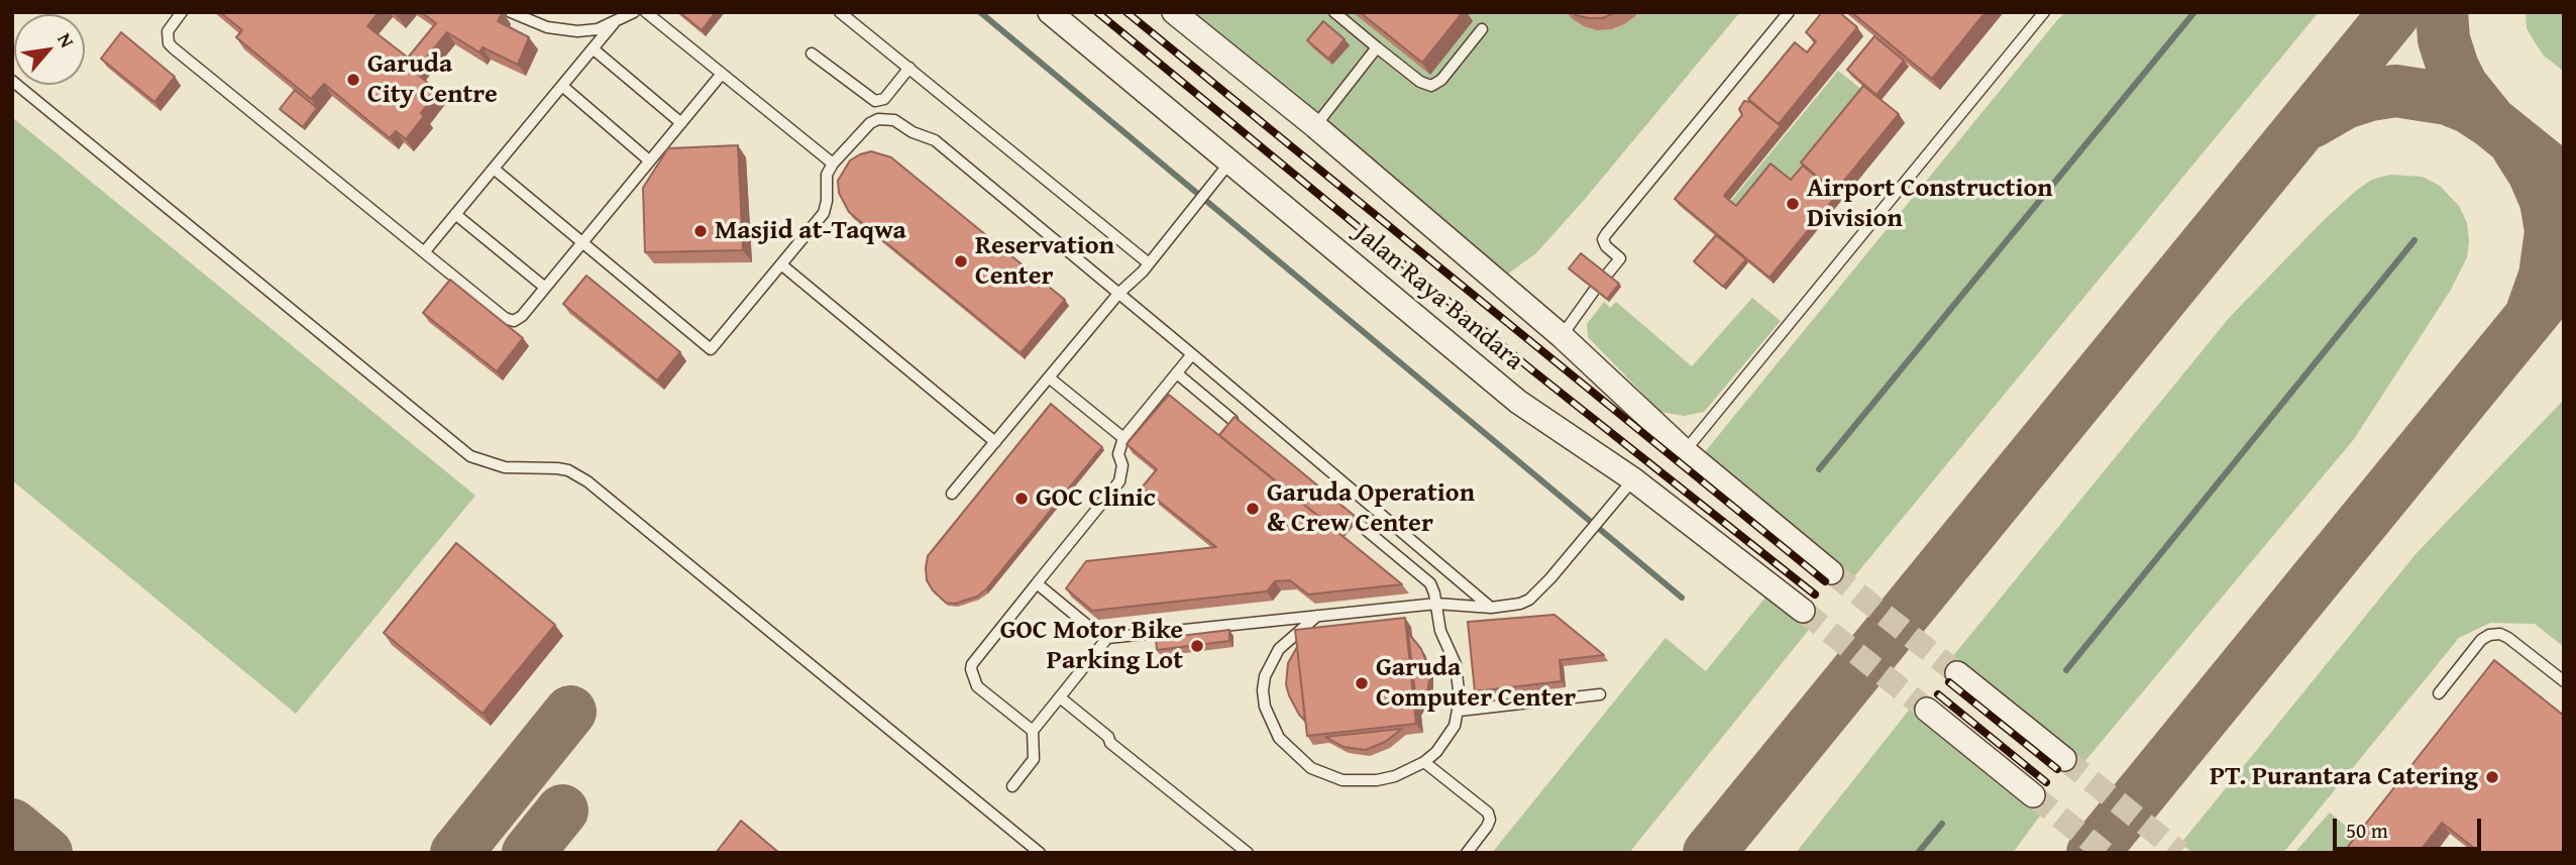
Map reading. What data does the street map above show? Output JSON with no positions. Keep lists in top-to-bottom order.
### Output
{
  "streets": {
    "street": ["Jalan Raya Bandara"]
  },
  "places": [
    "Garuda City Centre",
    "Airport Construction Division",
    "Masjid at-Taqwa",
    "Reservation Center",
    "GOC Clinic",
    "Garuda Operation & Crew Center",
    "GOC Motor Bike Parking Lot",
    "Garuda Computer Center",
    "PT. Purantara Catering"
  ],
  "scale_bar": "50 m",
  "north": "top right"
}
